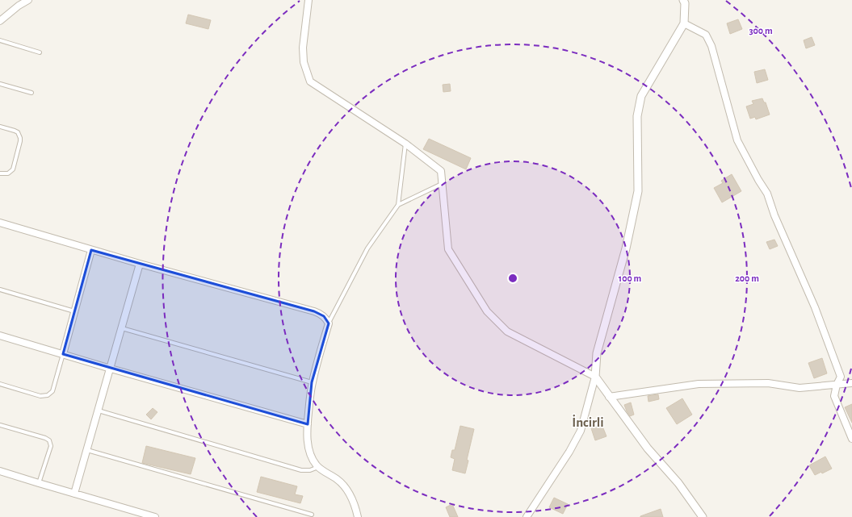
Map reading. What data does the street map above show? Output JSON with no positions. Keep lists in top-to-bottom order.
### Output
{
  "districts": ["İncirli"],
  "rings": ["300 m", "100 m", "200 m"]
}
